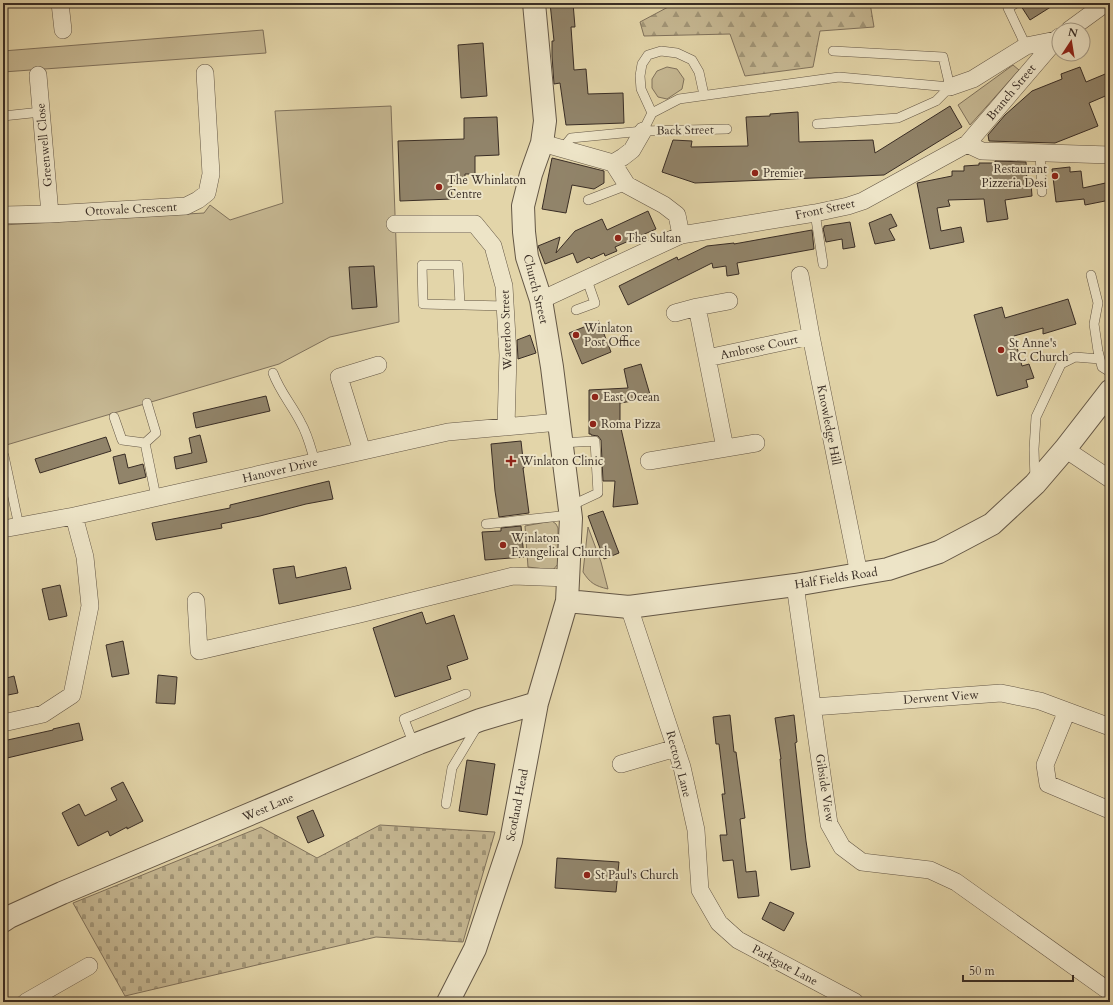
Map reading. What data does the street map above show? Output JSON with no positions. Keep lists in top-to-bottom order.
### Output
{
  "streets": {
    "street": [
      "Branch Street",
      "Back Street",
      "Greenwell Close",
      "Ottovale Crescent",
      "Front Street",
      "Church Street",
      "Waterloo Street",
      "Ambrose Court",
      "Knowledge Hill",
      "Hanover Drive",
      "Half Fields Road",
      "Derwent View",
      "Rectory Lane",
      "Gibside View",
      "Scotland Head",
      "West Lane",
      "Parkgate Lane"
    ]
  },
  "crossings": [
    ["Branch Street", "Front Street"],
    ["Back Street", "Church Street"],
    ["Greenwell Close", "Ottovale Crescent"],
    ["Front Street", "Church Street"],
    ["Church Street", "Hanover Drive"],
    ["Church Street", "Half Fields Road"],
    ["Church Street", "Scotland Head"],
    ["Waterloo Street", "Hanover Drive"],
    ["Ambrose Court", "Knowledge Hill"],
    ["Knowledge Hill", "Half Fields Road"],
    ["Half Fields Road", "Rectory Lane"],
    ["Half Fields Road", "Gibside View"],
    ["Half Fields Road", "Scotland Head"],
    ["Derwent View", "Gibside View"],
    ["Rectory Lane", "Parkgate Lane"],
    ["Scotland Head", "West Lane"]
  ],
  "places": {
    "other": [
      "Premier",
      "Restaurant Pizzeria Desi",
      "The Whinlaton Centre",
      "The Sultan",
      "Winlaton Post Office",
      "St Anne's RC Church",
      "East Ocean",
      "Roma Pizza",
      "Winlaton Evangelical Church",
      "St Paul's Church"
    ],
    "health": ["Winlaton Clinic"]
  },
  "scale_bar": "50 m",
  "north": "top"
}
